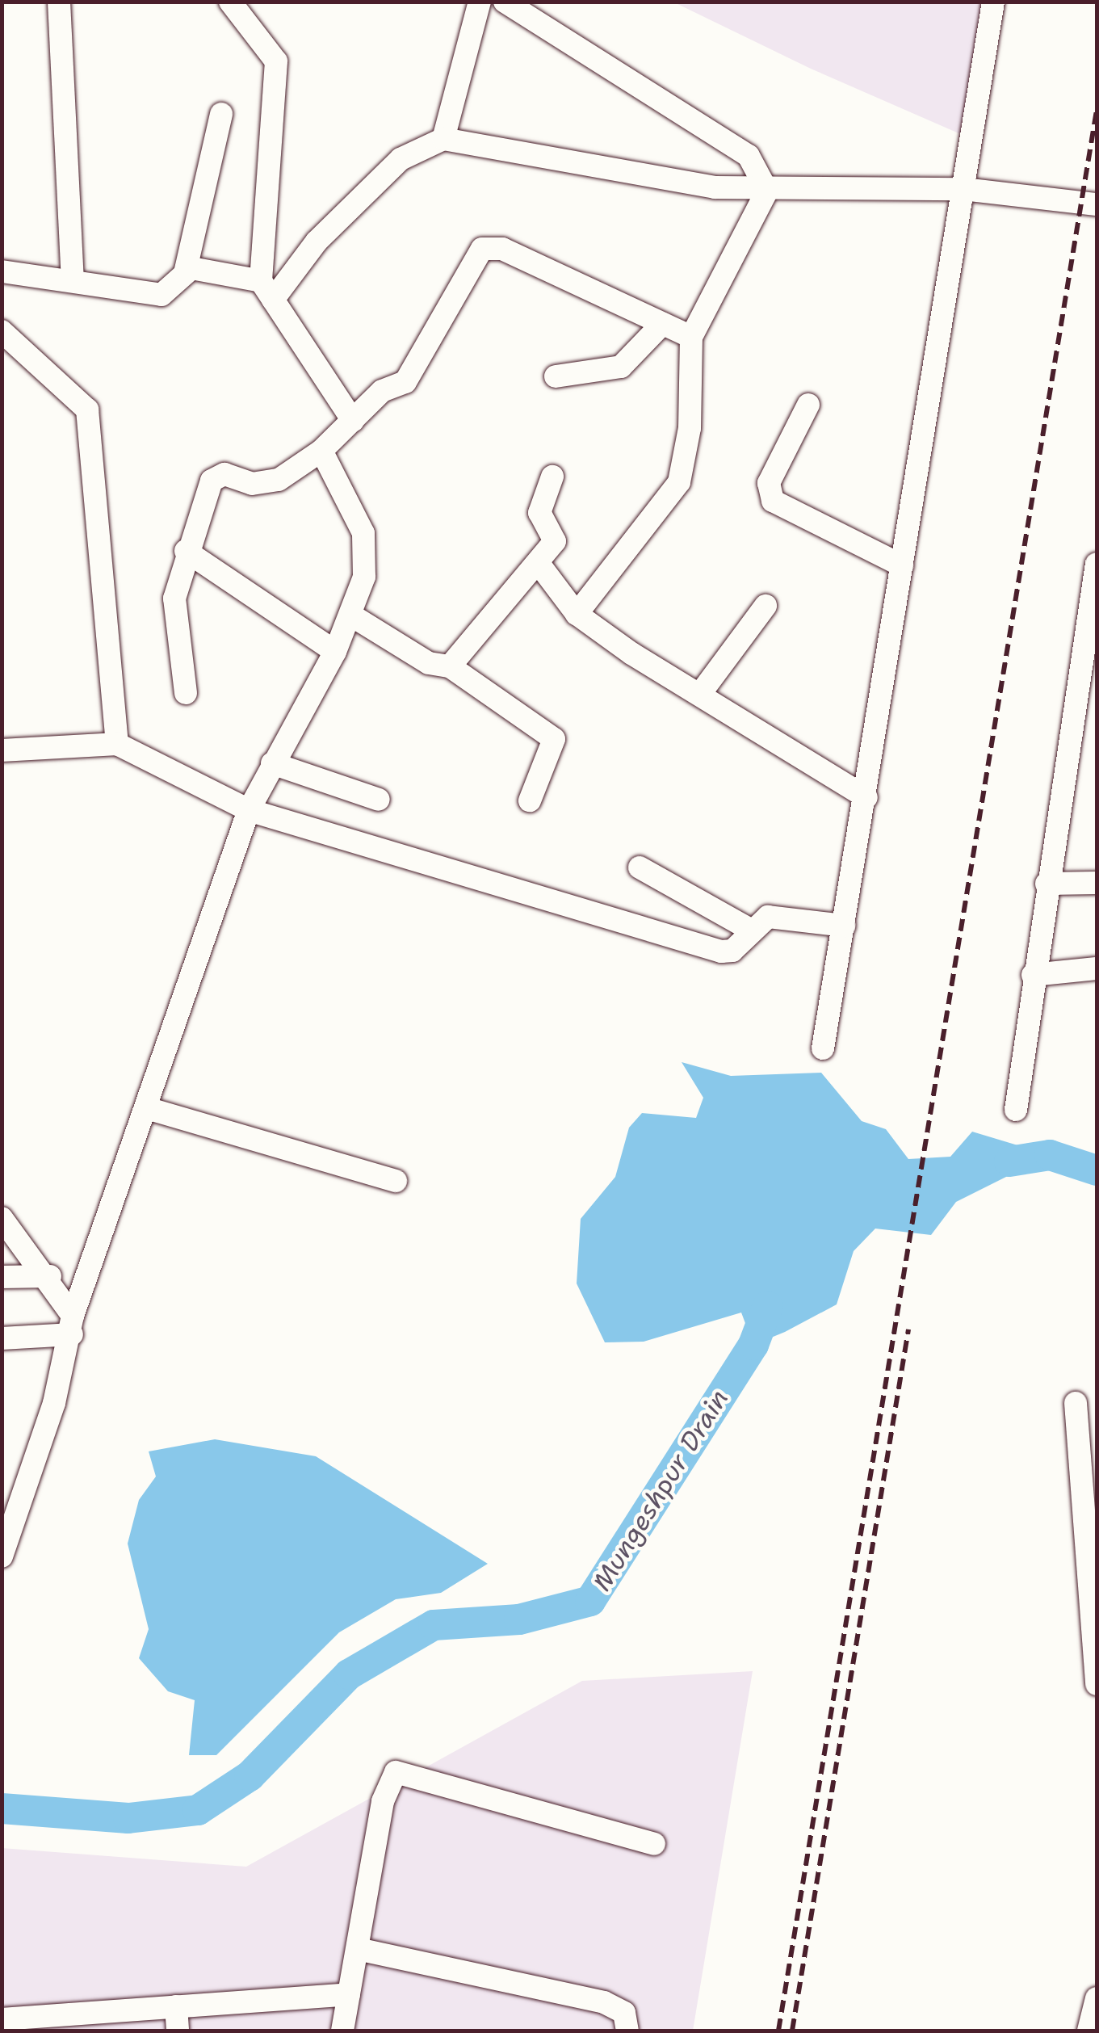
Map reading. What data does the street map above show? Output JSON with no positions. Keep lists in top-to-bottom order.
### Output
{
  "water": ["Mungeshpur Drain"]
}
